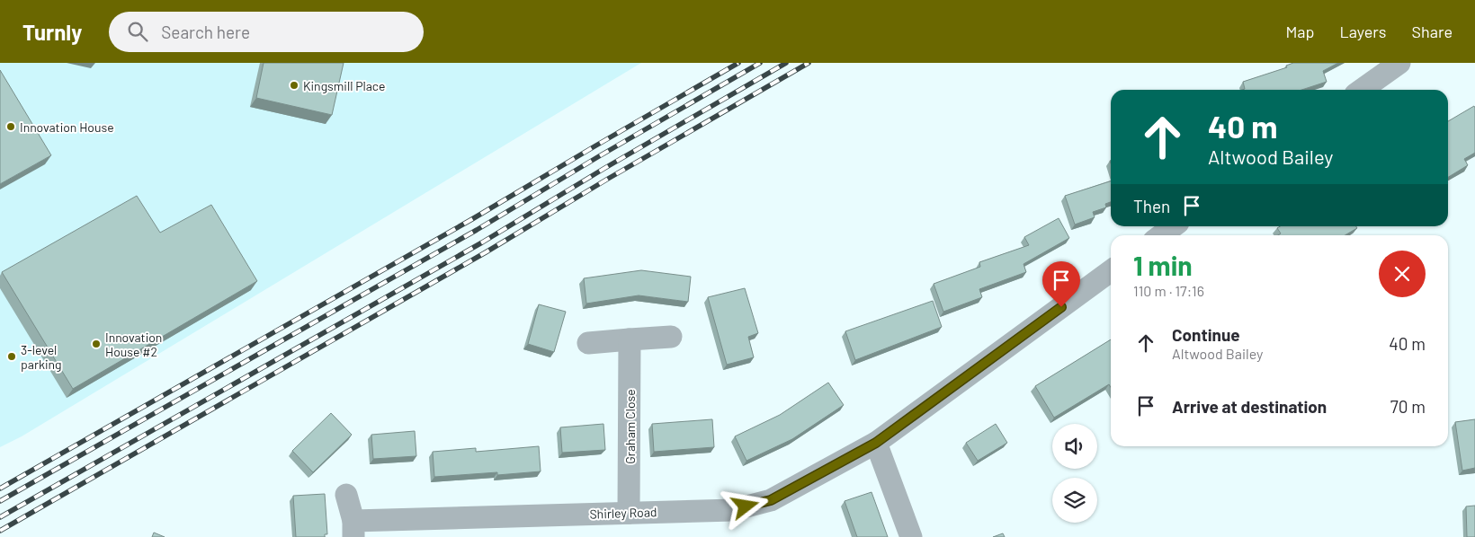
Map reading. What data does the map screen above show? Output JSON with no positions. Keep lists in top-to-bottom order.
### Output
{
  "streets": {
    "street": ["Graham Close", "Shirley Road"]
  },
  "crossings": [
    ["Graham Close", "Shirley Road"]
  ],
  "places": [
    "Kingsmill Place",
    "Innovation House",
    "Innovation House #2",
    "3-level parking"
  ],
  "page": {
    "header": "Turnly",
    "search": "Search here",
    "nav": ["Map", "Layers", "Share"],
    "turn": ["40 m", "Altwood Bailey"],
    "then": "Then",
    "heading": ["1 min", "110 m · 17:16"],
    "list": [
      {
        "name": "Continue",
        "note": "Altwood Bailey",
        "value": "40 m"
      },
      {
        "name": "Arrive at destination",
        "value": "70 m"
      }
    ]
  }
}
